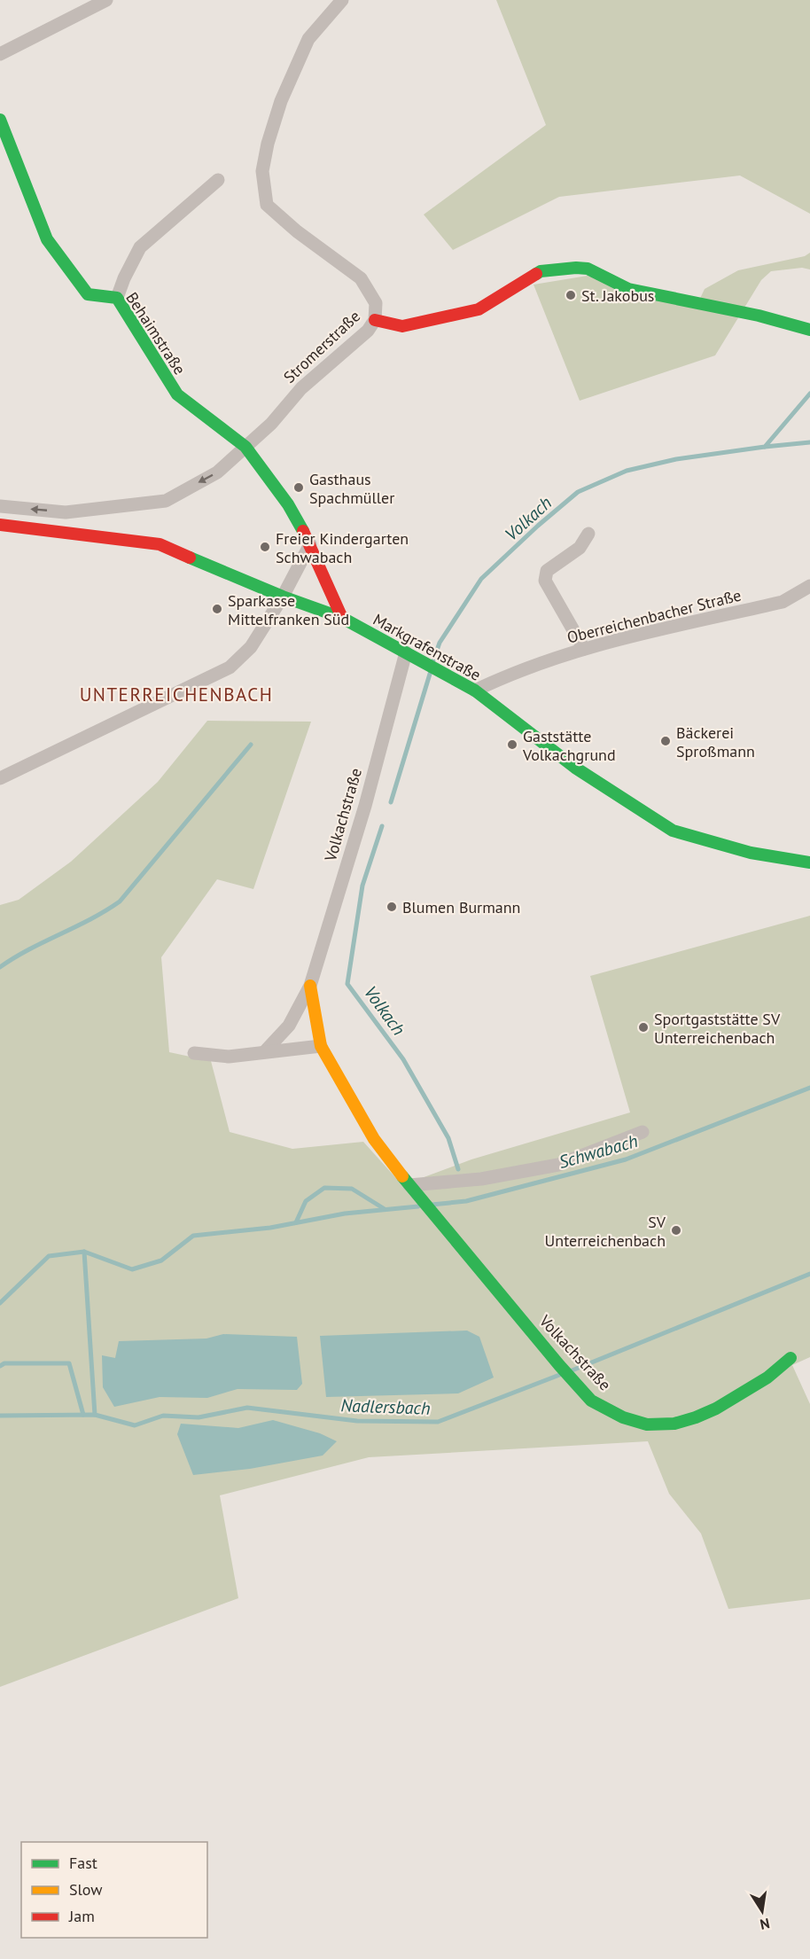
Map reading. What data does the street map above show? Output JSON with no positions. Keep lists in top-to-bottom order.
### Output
{
  "streets": {
    "street": [
      "Behaimstraße",
      "Stromerstraße",
      "Oberreichenbacher Straße",
      "Markgrafenstraße",
      "Volkachstraße"
    ]
  },
  "crossings": [
    ["Behaimstraße", "Stromerstraße"],
    ["Behaimstraße", "Markgrafenstraße"],
    ["Oberreichenbacher Straße", "Markgrafenstraße"],
    ["Markgrafenstraße", "Volkachstraße"]
  ],
  "districts": ["UNTERREICHENBACH"],
  "water": ["Volkach", "Schwabach", "Nadlersbach"],
  "places": [
    "St. Jakobus",
    "Gasthaus Spachmüller",
    "Freier Kindergarten Schwabach",
    "Sparkasse Mittelfranken Süd",
    "Bäckerei Sproßmann",
    "Gaststätte Volkachgrund",
    "Blumen Burmann",
    "Sportgaststätte SV Unterreichenbach",
    "SV Unterreichenbach"
  ],
  "legend": ["Fast", "Slow", "Jam"],
  "north": "bottom"
}
